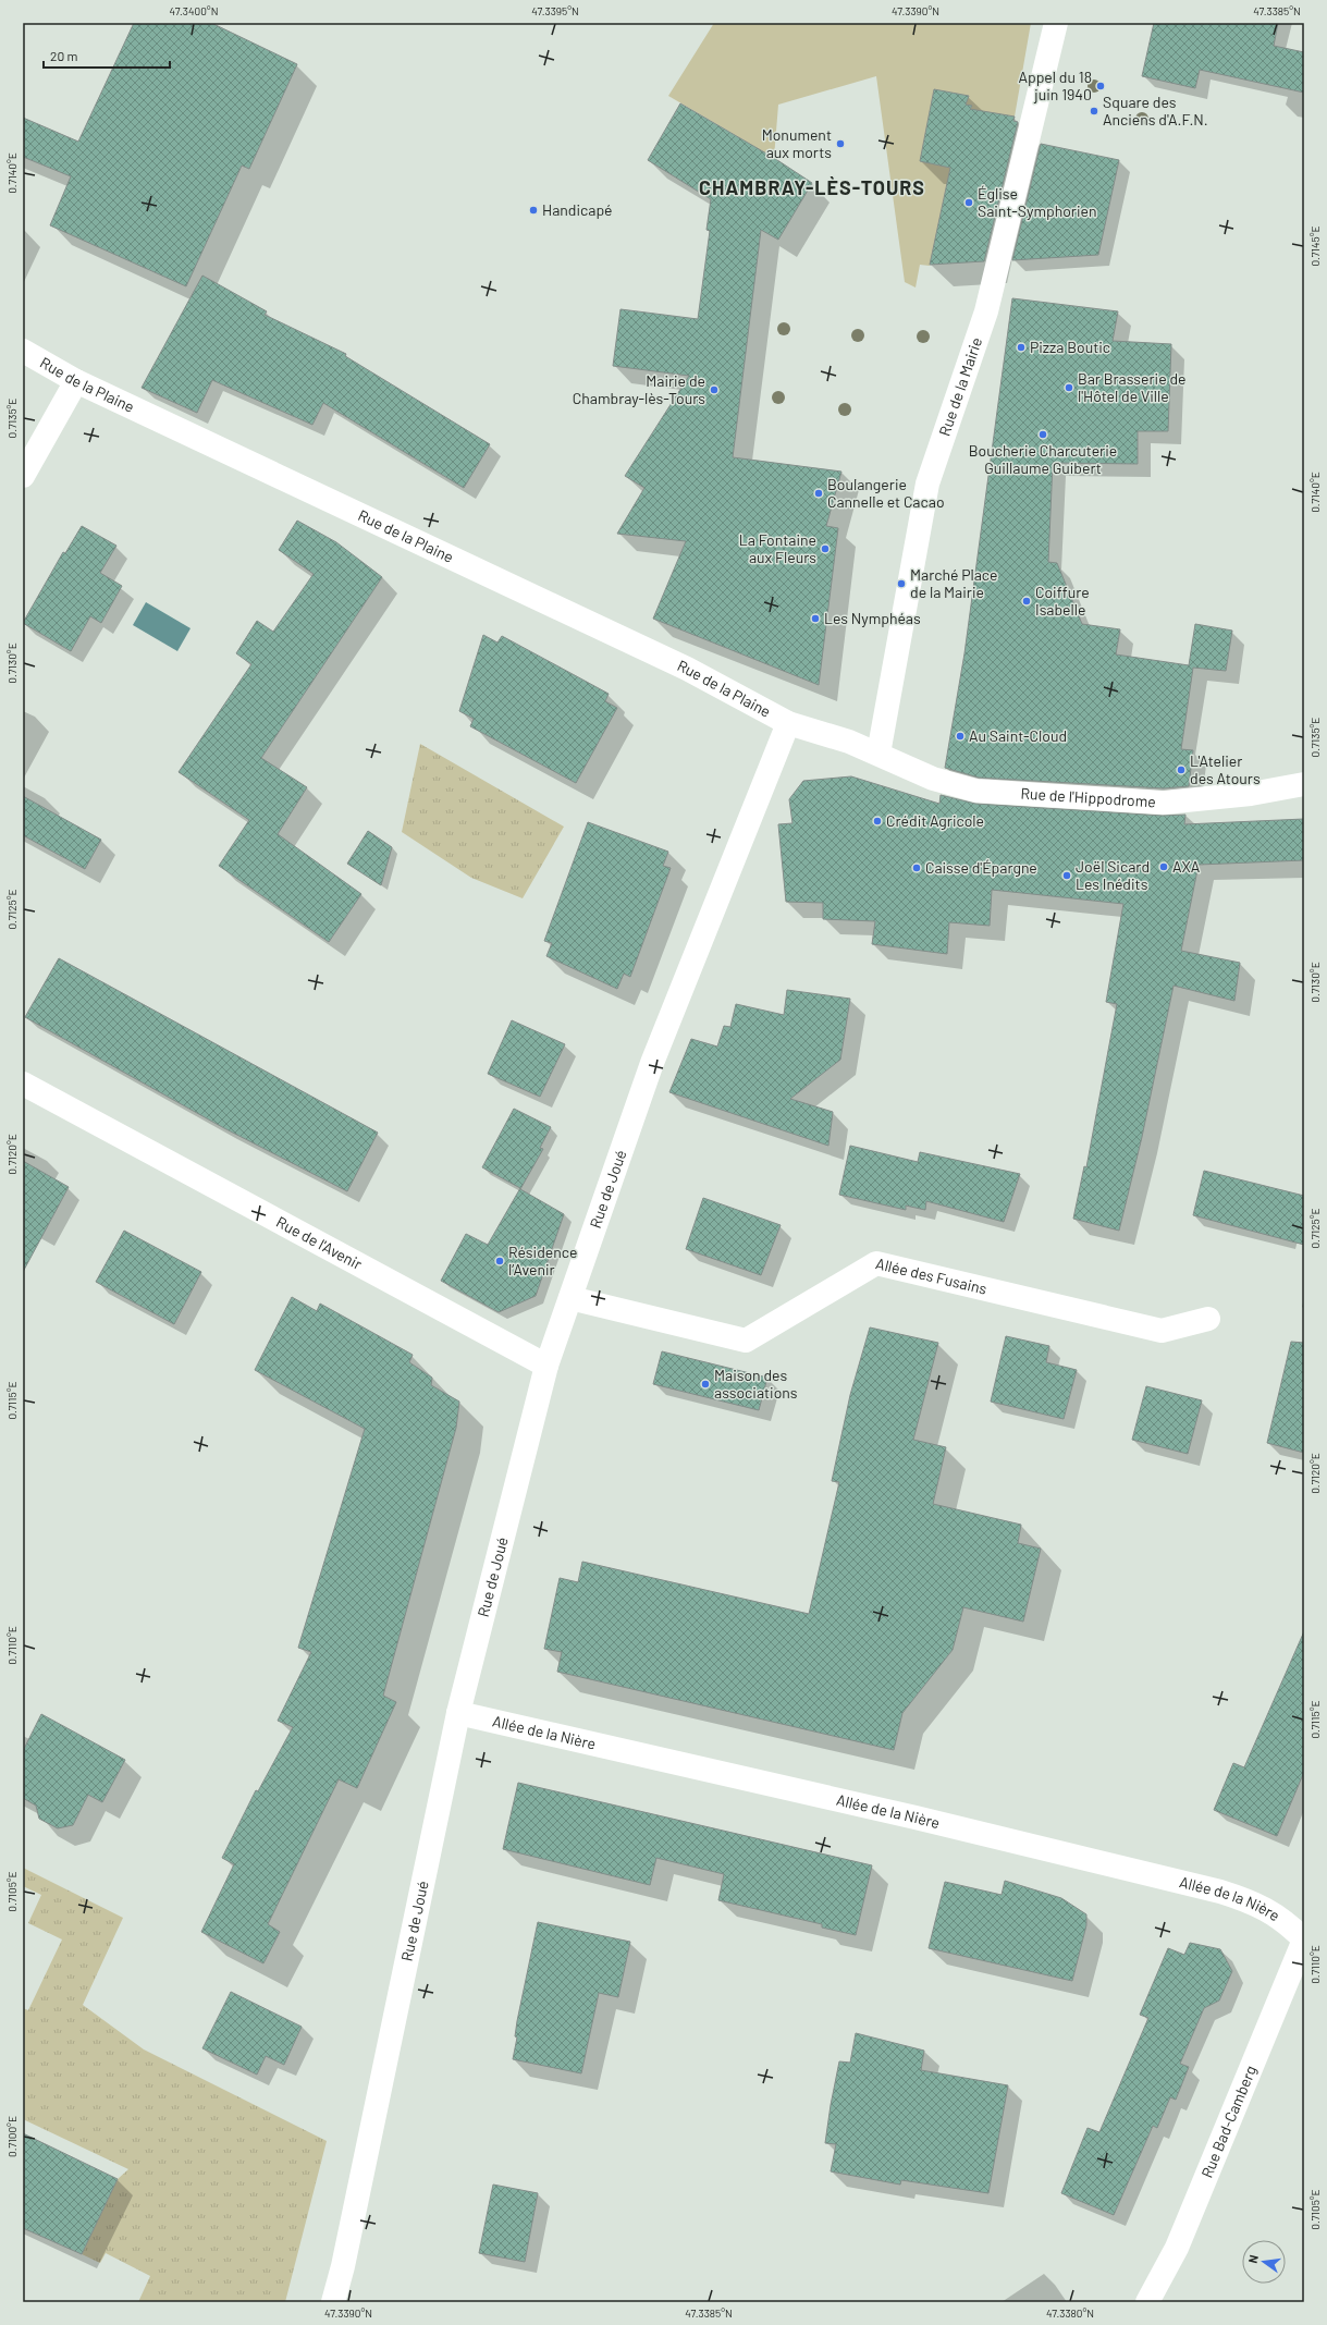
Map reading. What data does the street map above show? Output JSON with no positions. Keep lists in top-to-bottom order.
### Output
{
  "streets": {
    "street": [
      "Rue de la Plaine",
      "Rue de la Mairie",
      "Rue de l'Hippodrome",
      "Rue de Joué",
      "Rue de l'Avenir",
      "Allée des Fusains",
      "Allée de la Nière",
      "Rue Bad-Camberg"
    ]
  },
  "crossings": [
    ["Rue de la Plaine", "Rue de la Mairie"],
    ["Rue de la Plaine", "Rue de l'Hippodrome"],
    ["Rue de la Plaine", "Rue de Joué"],
    ["Rue de la Mairie", "Rue de l'Hippodrome"],
    ["Rue de Joué", "Rue de l'Avenir"],
    ["Rue de Joué", "Allée des Fusains"],
    ["Rue de Joué", "Allée de la Nière"],
    ["Allée de la Nière", "Rue Bad-Camberg"]
  ],
  "districts": ["CHAMBRAY-LÈS-TOURS"],
  "places": [
    "Appel du 18 juin 1940",
    "Square des Anciens d'A.F.N.",
    "Monument aux morts",
    "Église Saint-Symphorien",
    "Handicapé",
    "Pizza Boutic",
    "Bar Brasserie de l'Hôtel de Ville",
    "Mairie de Chambray-lès-Tours",
    "Boucherie Charcuterie Guillaume Guibert",
    "Boulangerie Cannelle et Cacao",
    "La Fontaine aux Fleurs",
    "Marché Place de la Mairie",
    "Coiffure Isabelle",
    "Les Nymphéas",
    "Au Saint-Cloud",
    "L'Atelier des Atours",
    "Crédit Agricole",
    "AXA",
    "Caisse d'Épargne",
    "Joël Sicard Les Inédits",
    "Résidence l’Avenir",
    "Maison des associations"
  ],
  "scale_bar": "20 m",
  "north": "left",
  "coordinates": [
    "47.3400°N",
    "47.3395°N",
    "47.3390°N",
    "47.3385°N",
    "0.7140°E",
    "0.7145°E",
    "0.7135°E",
    "0.7130°E",
    "0.7125°E",
    "0.7120°E",
    "0.7115°E",
    "0.7110°E",
    "0.7105°E",
    "0.7100°E",
    "47.3380°N"
  ]
}
